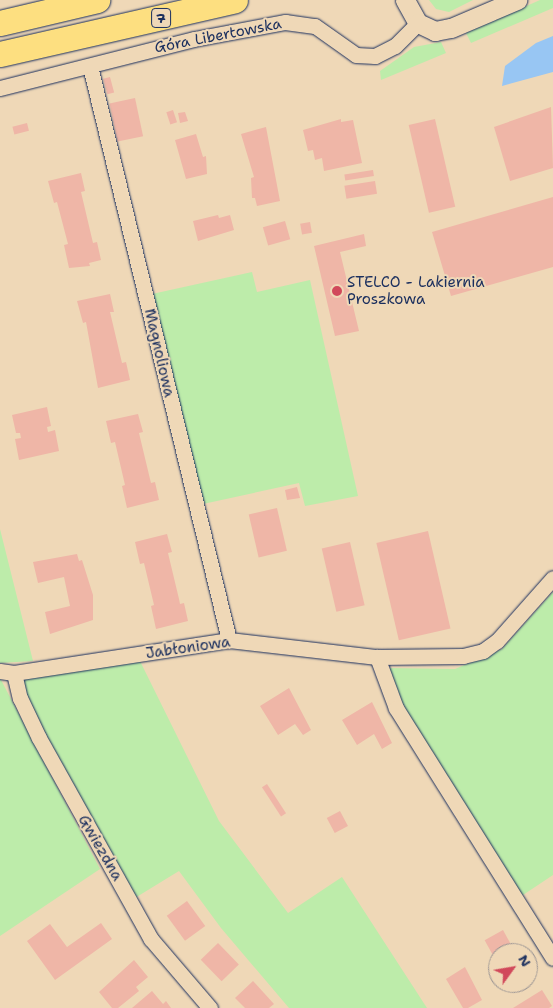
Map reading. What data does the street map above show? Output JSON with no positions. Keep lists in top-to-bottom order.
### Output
{
  "streets": {
    "highway": ["7", "Góra Libertowska"],
    "street": ["Magnoliowa", "Jabłoniowa", "Gwiezdna"]
  },
  "crossings": [
    ["Góra Libertowska", "Magnoliowa"],
    ["Magnoliowa", "Jabłoniowa"],
    ["Jabłoniowa", "Gwiezdna"]
  ],
  "places": ["STELCO - Lakiernia Proszkowa"],
  "north": "top right"
}
